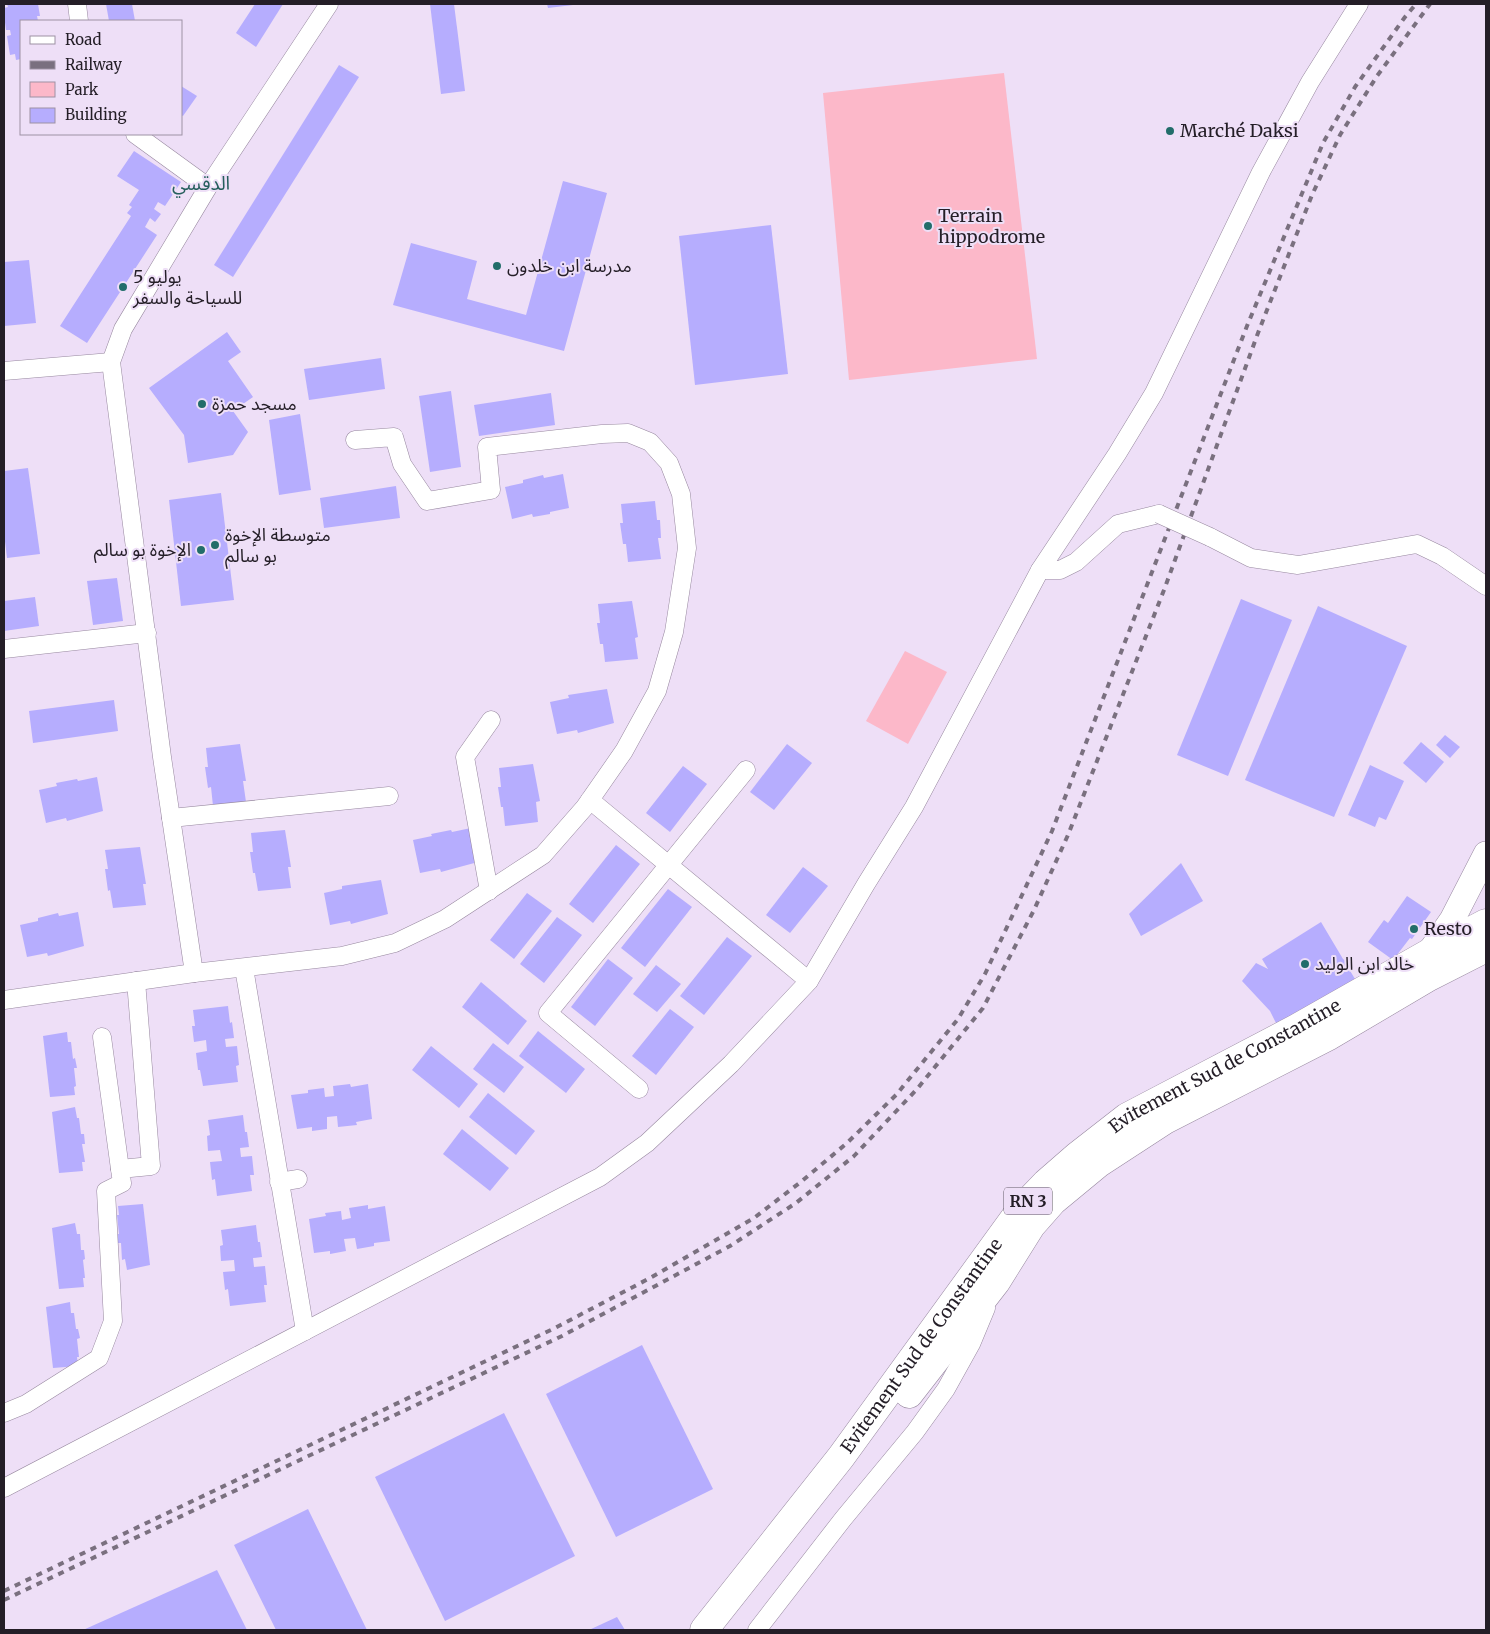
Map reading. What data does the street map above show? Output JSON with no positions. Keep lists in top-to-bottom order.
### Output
{
  "streets": {
    "highway": ["Evitement Sud de Constantine", "RN 3"]
  },
  "districts": ["الدقسي"],
  "places": [
    "Marché Daksi",
    "Terrain hippodrome",
    "مدرسة ابن خلدون",
    "5 يوليو للسياحة والسفر",
    "مسجد حمزة",
    "متوسطة الإخوة بو سالم",
    "الإخوة بو سالم",
    "Resto",
    "خالد ابن الوليد"
  ],
  "legend": [
    "Road",
    "Railway",
    "Park",
    "Building"
  ]
}
